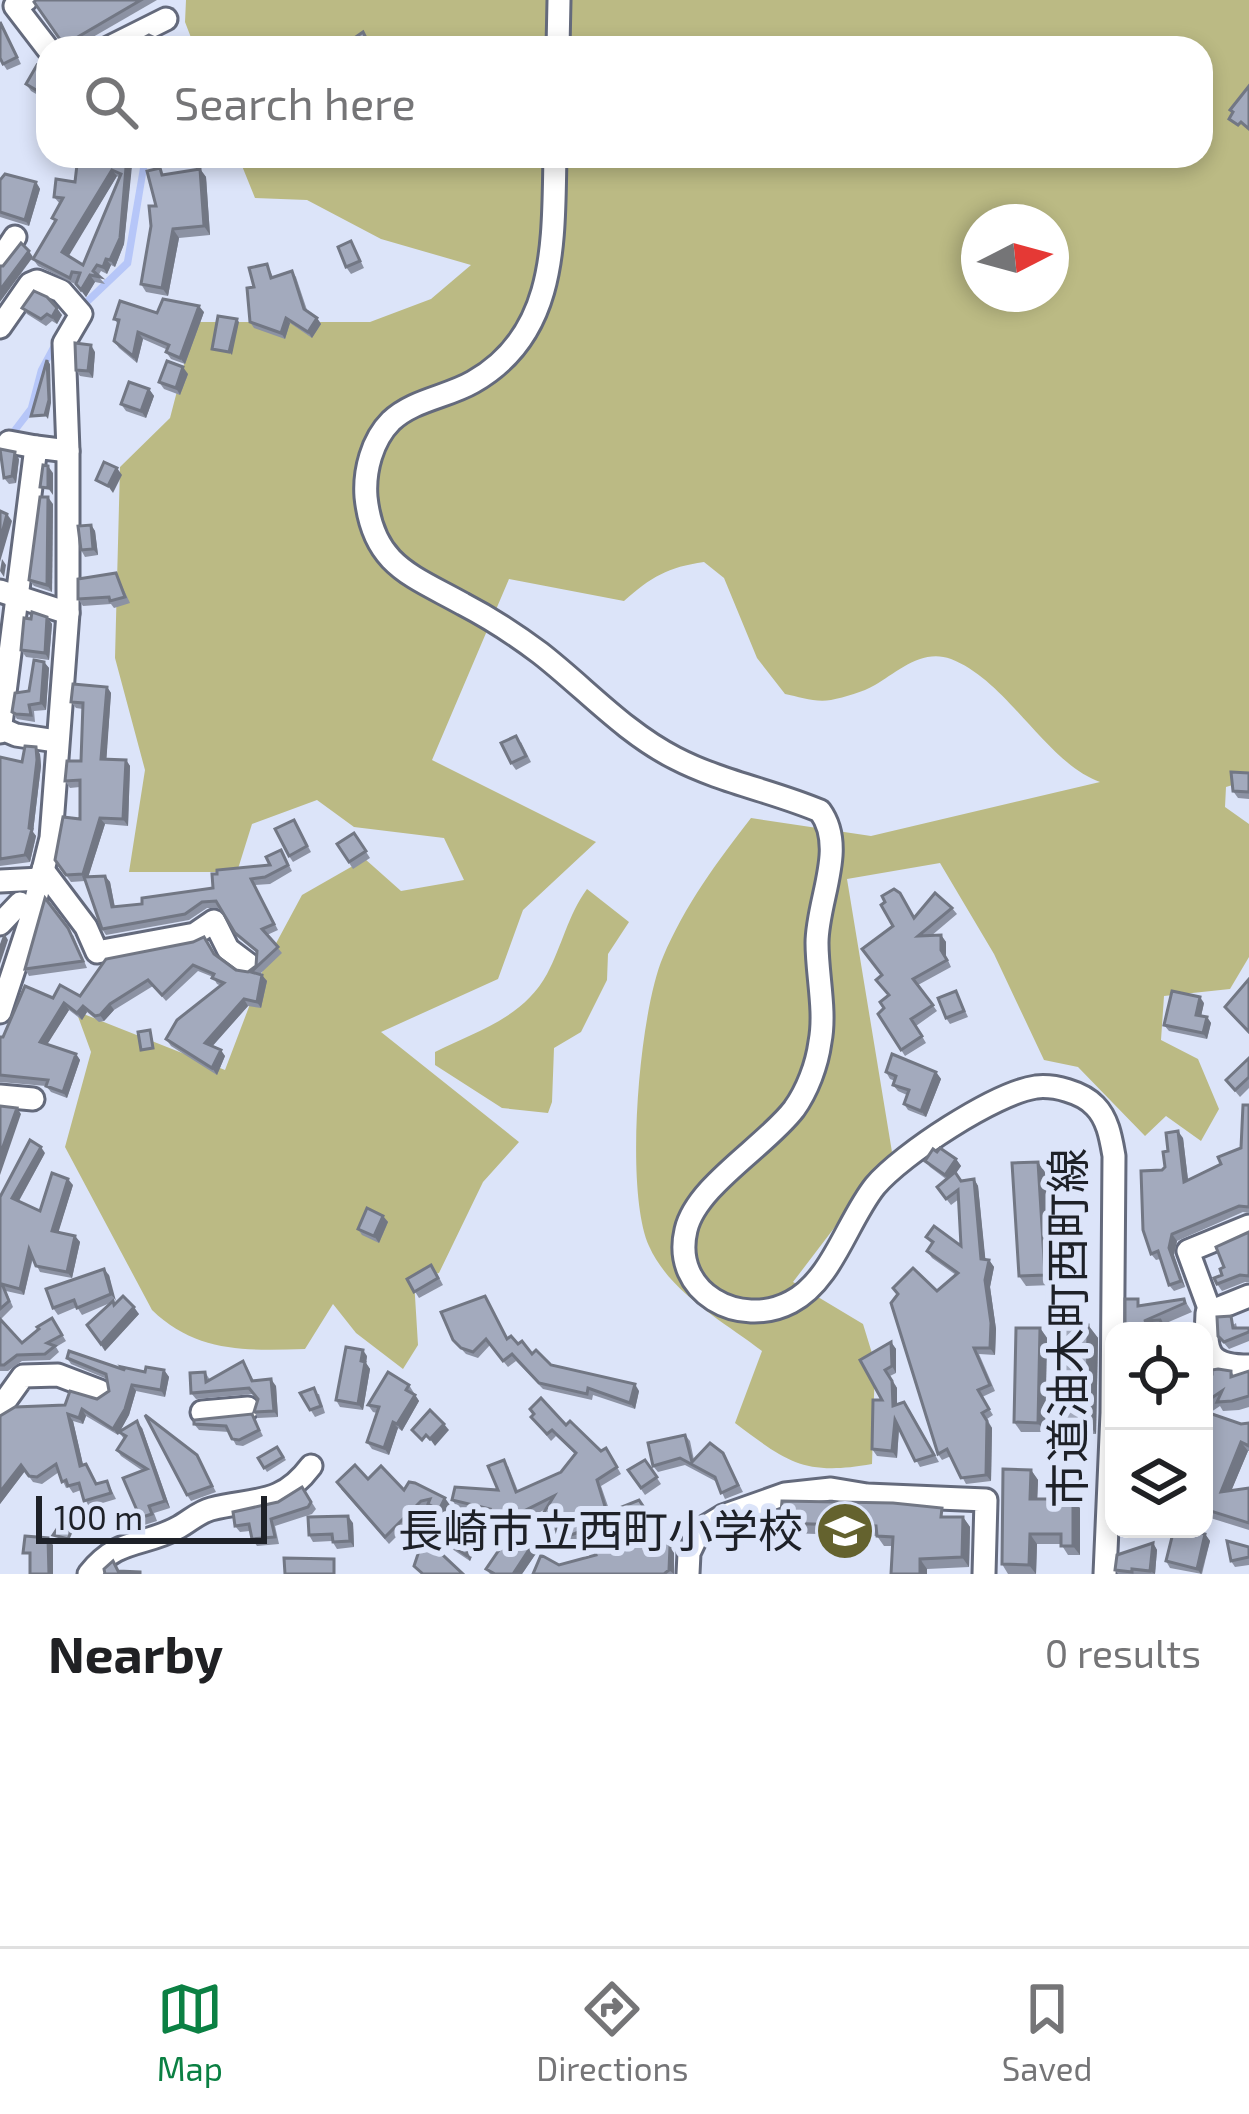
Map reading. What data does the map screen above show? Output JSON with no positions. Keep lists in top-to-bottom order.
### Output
{
  "streets": {
    "street": ["市道油木町西町線"]
  },
  "places": {
    "school or university": ["長崎市立西町小学校"]
  },
  "scale_bar": "100 m",
  "north": "right",
  "page": {
    "search": "Search here",
    "scale": "100 m",
    "heading": ["Nearby", "0 results"],
    "nav": ["Map", "Directions", "Saved"]
  }
}
